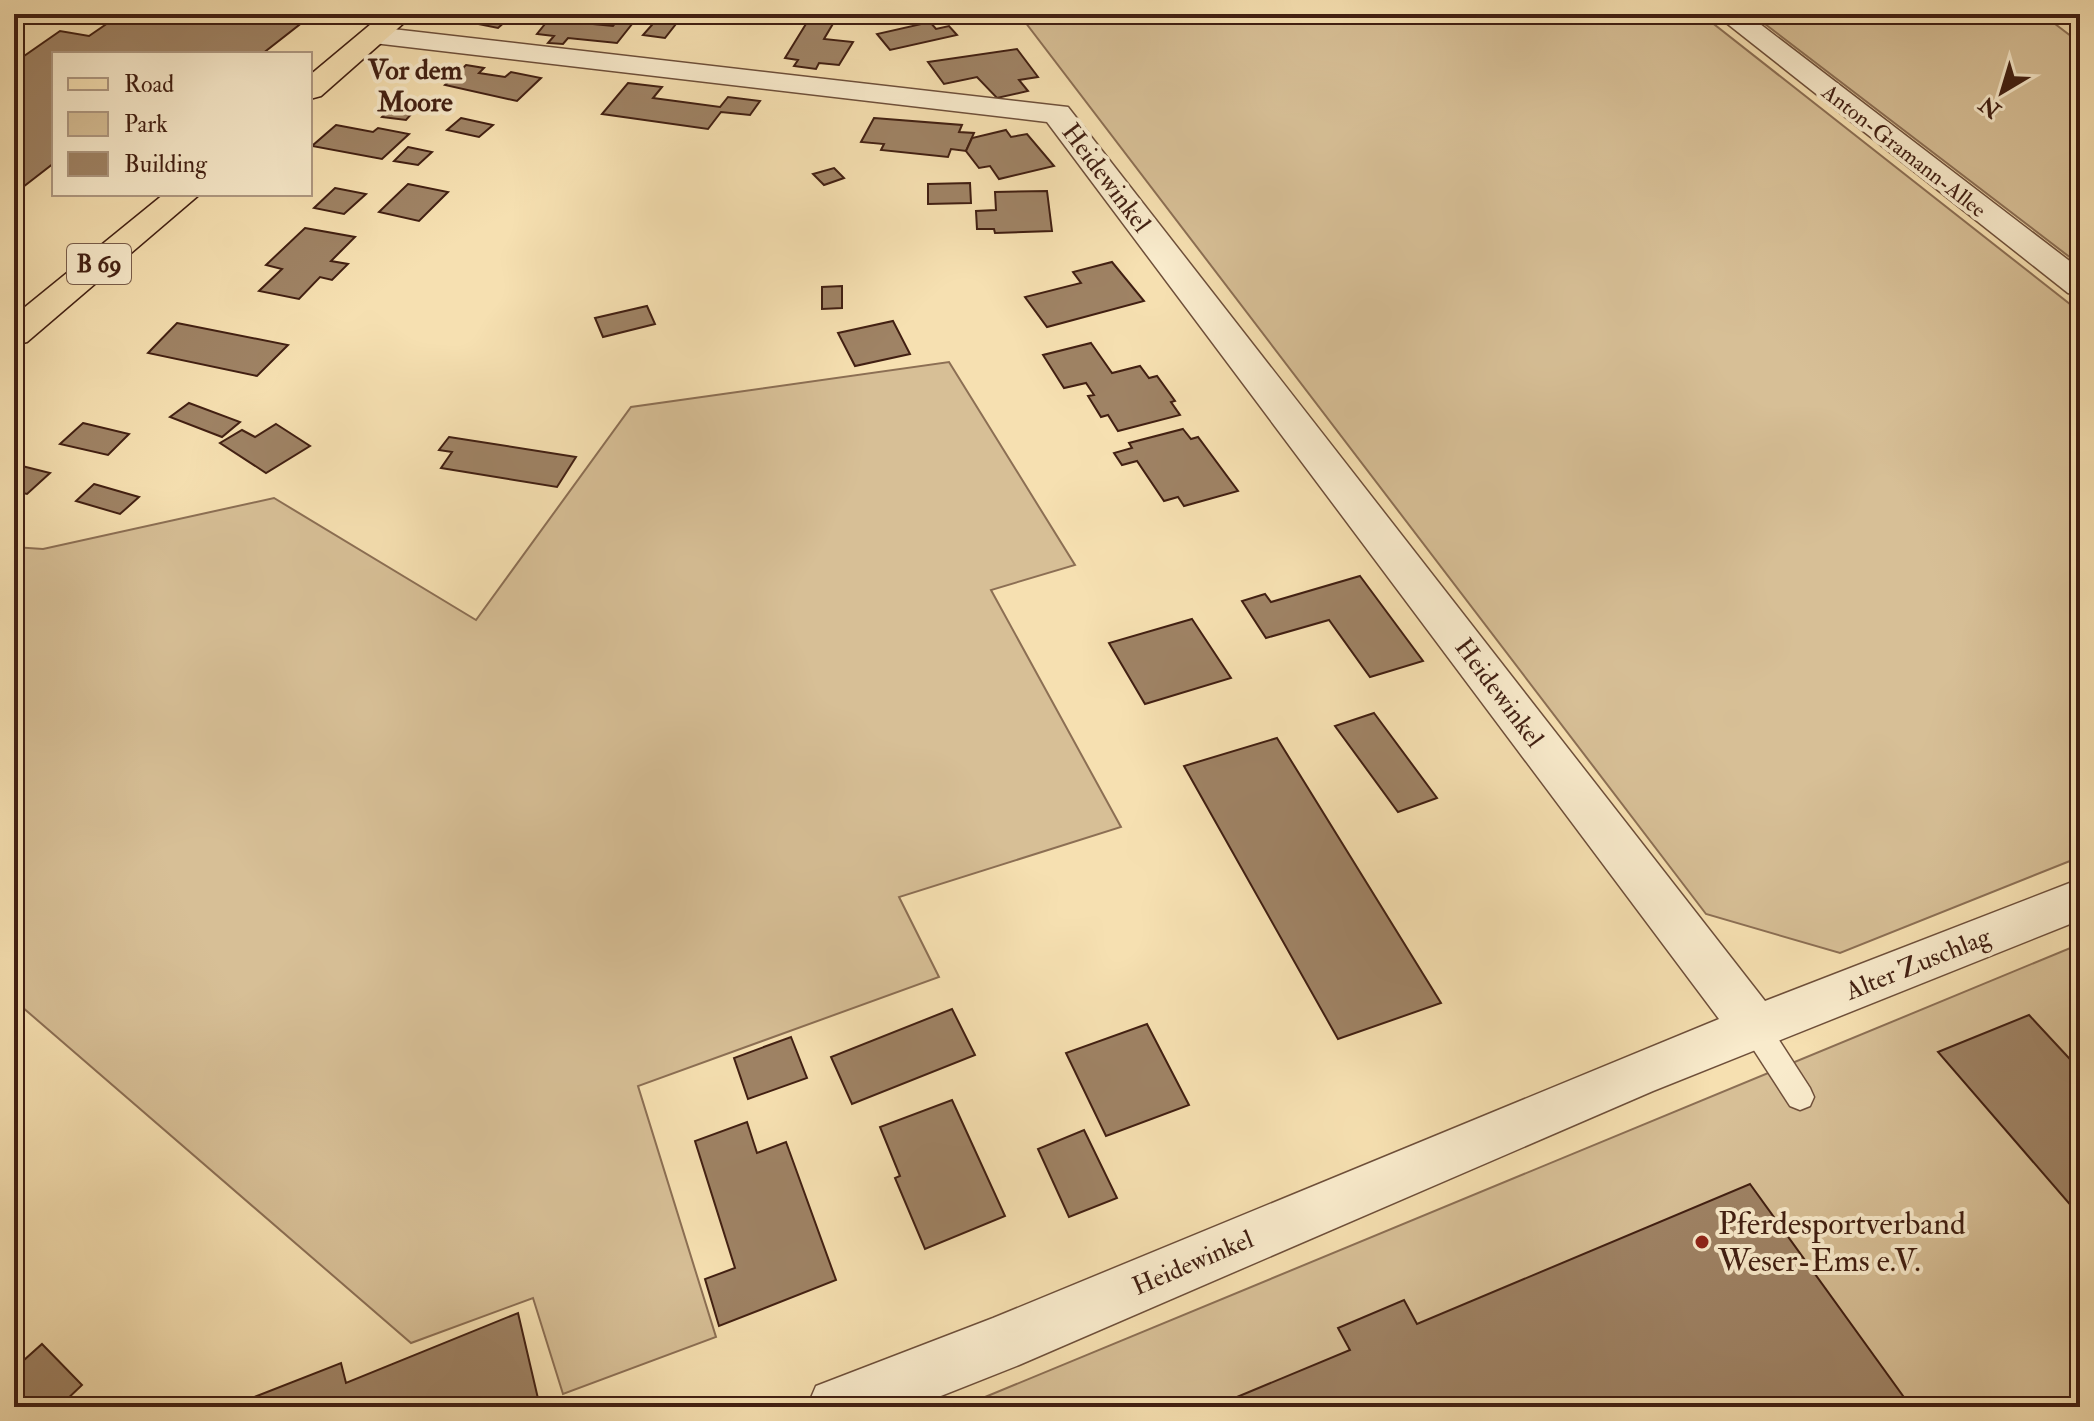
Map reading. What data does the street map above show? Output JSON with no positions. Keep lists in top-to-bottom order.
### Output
{
  "streets": {
    "main road": ["B 69"],
    "street": ["Anton-Gramann-Allee", "Heidewinkel", "Alter Zuschlag"]
  },
  "crossings": [
    ["Heidewinkel", "Alter Zuschlag"]
  ],
  "districts": ["Vor dem Moore"],
  "places": ["Pferdesportverband Weser-Ems e.V."],
  "legend": ["Road", "Park", "Building"],
  "north": "bottom left"
}
